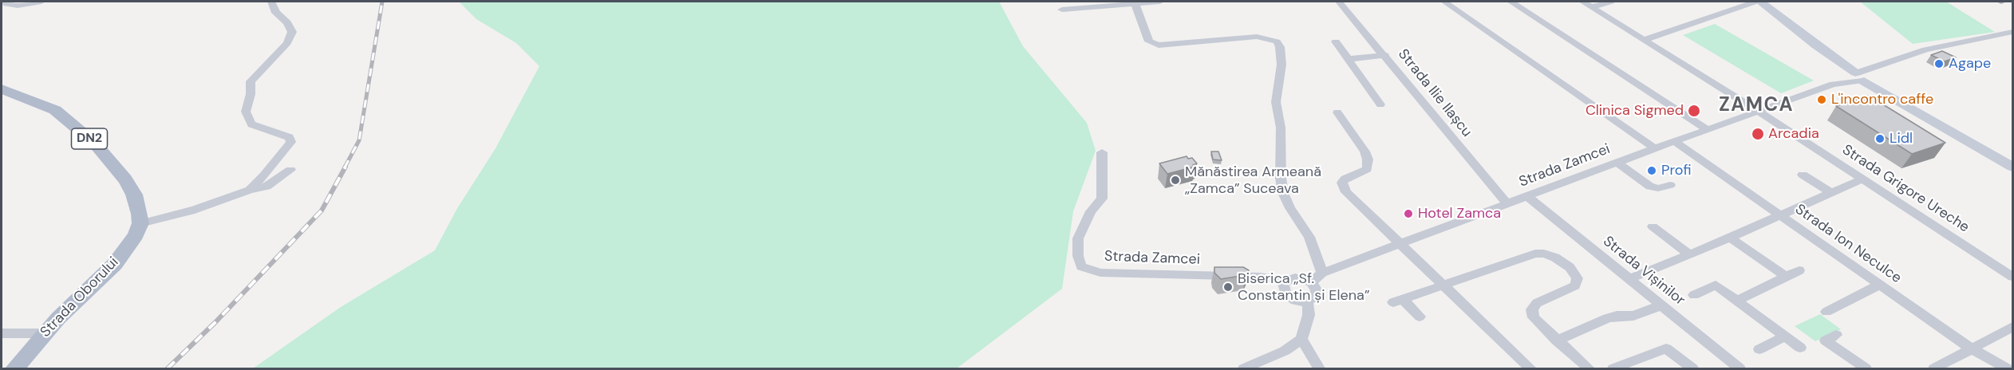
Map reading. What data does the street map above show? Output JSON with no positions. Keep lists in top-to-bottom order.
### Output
{
  "streets": {
    "main road": ["DN2", "Strada Oborului"],
    "street": [
      "Strada Ilie Ilașcu",
      "Strada Zamcei",
      "Strada Grigore Ureche",
      "Strada Ion Neculce",
      "Strada Vișinilor"
    ]
  },
  "crossings": [
    ["Strada Ilie Ilașcu", "Strada Zamcei"],
    ["DN2", "Strada Oborului"],
    ["Strada Zamcei", "Strada Grigore Ureche"],
    ["Strada Zamcei", "Strada Ion Neculce"],
    ["Strada Zamcei", "Strada Vișinilor"]
  ],
  "districts": ["ZAMCA"],
  "places": [
    "Agape",
    "L'incontro caffe",
    "Clinica Sigmed",
    "Arcadia",
    "Lidl",
    "Profi",
    "Mănăstirea Armeană „Zamca” Suceava",
    "Hotel Zamca",
    "Biserica „Sf. Constantin și Elena”"
  ]
}
